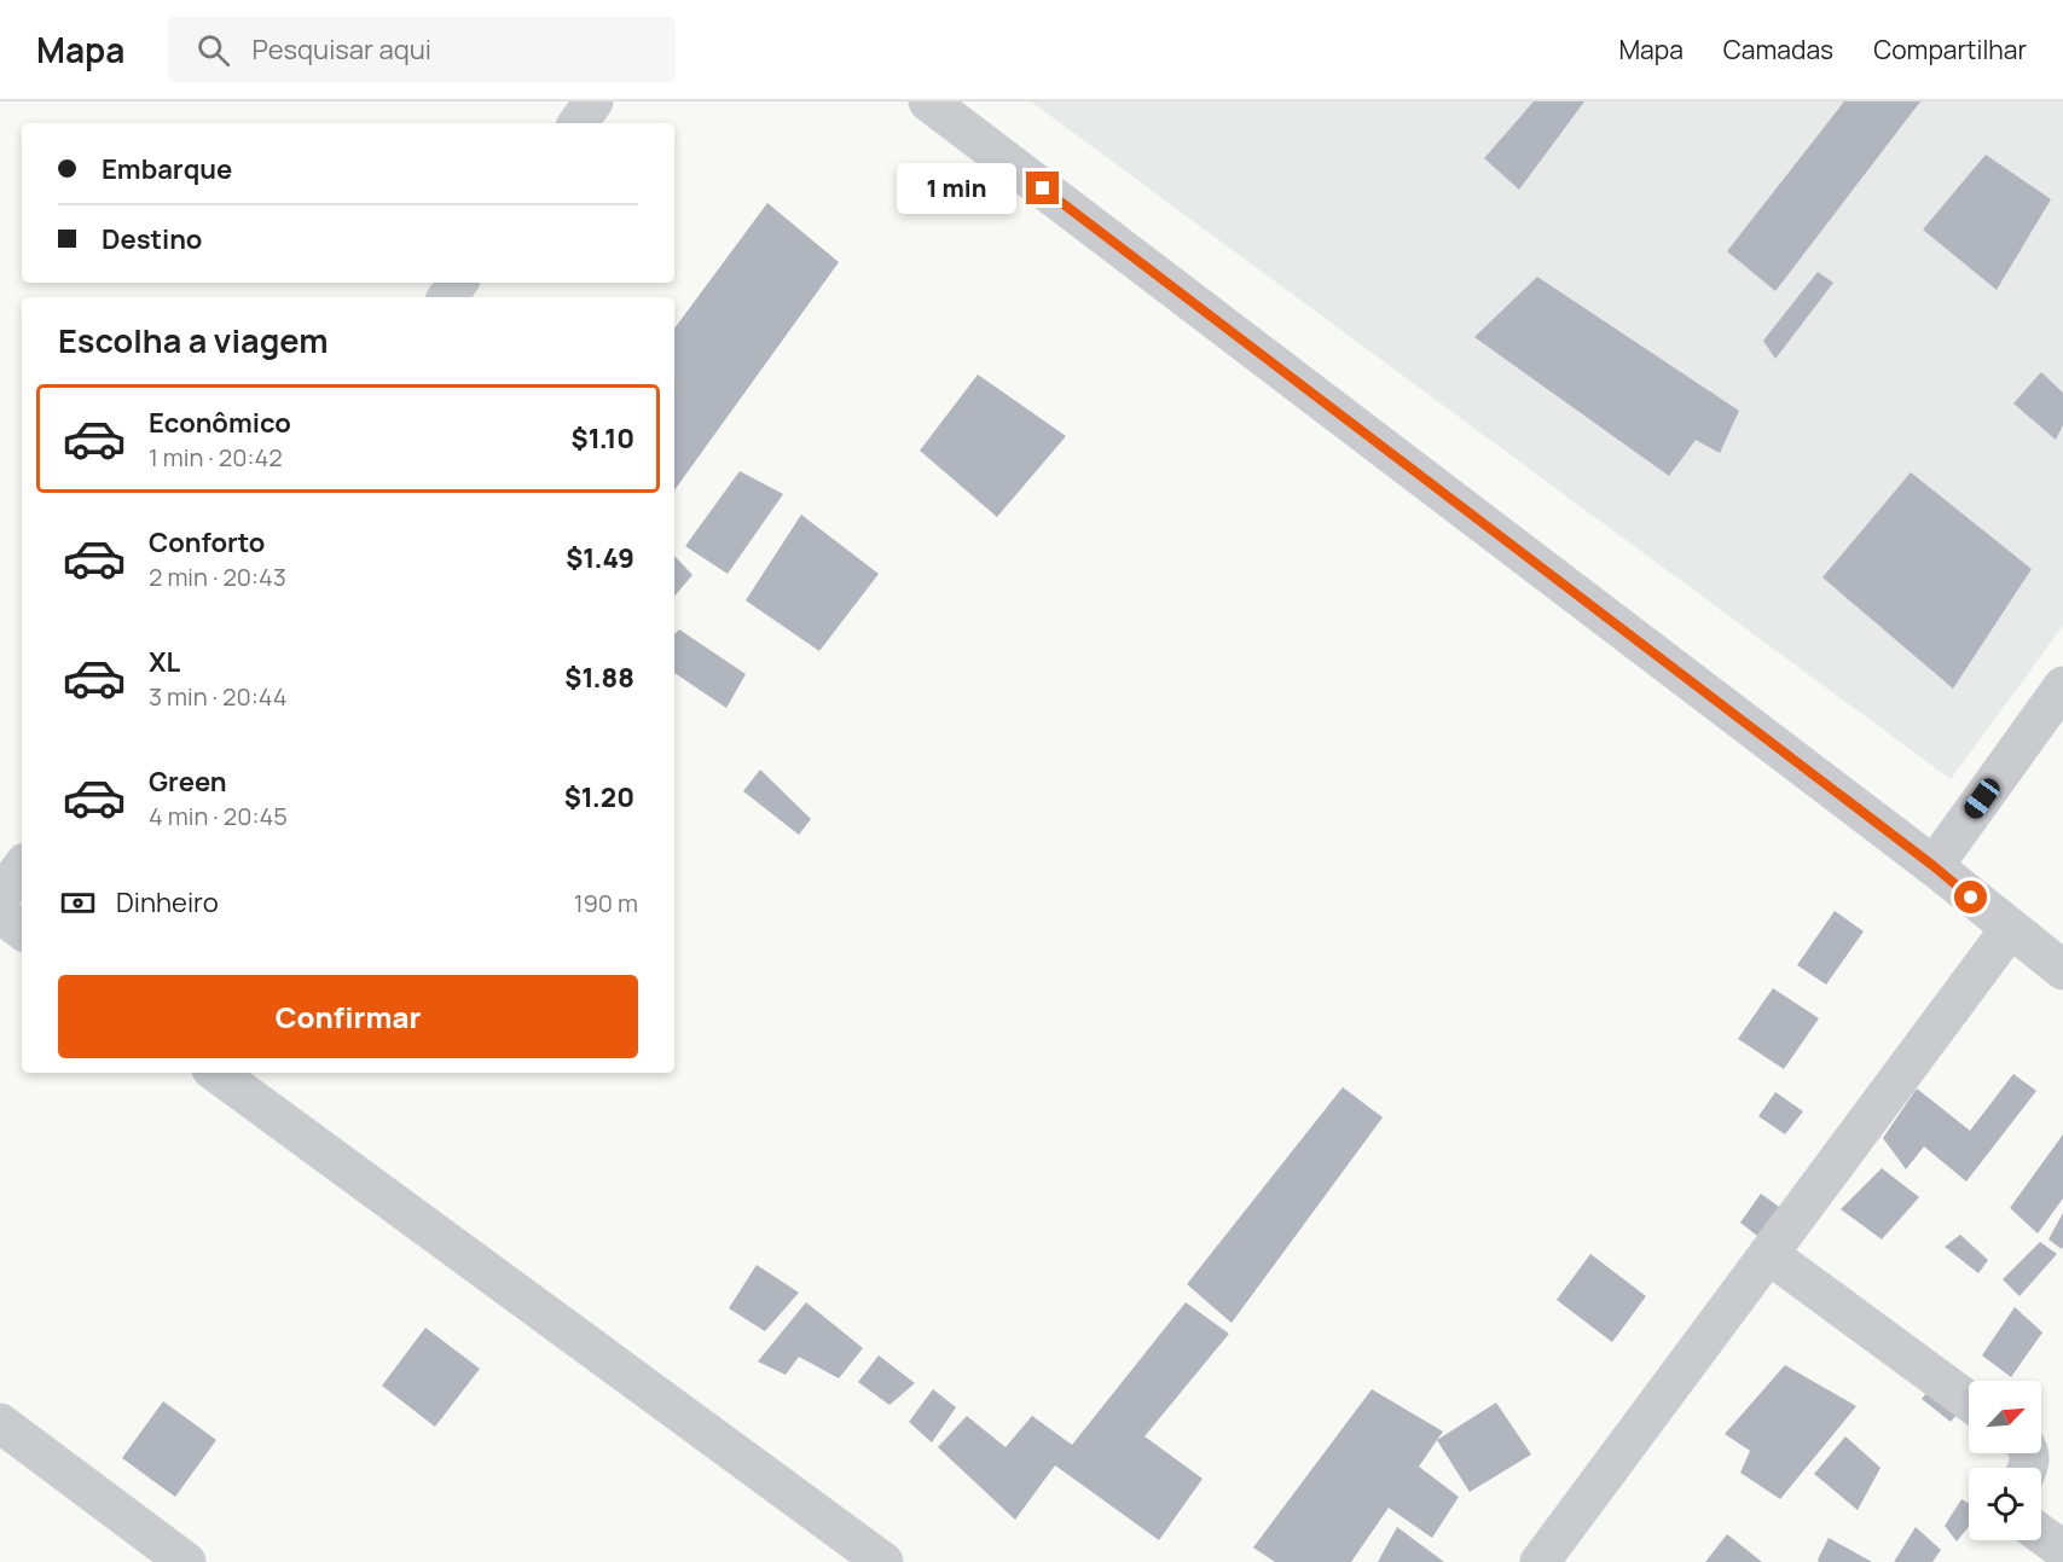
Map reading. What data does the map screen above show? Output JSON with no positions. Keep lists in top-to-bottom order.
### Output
{
  "north": "top right",
  "page": {
    "header": "Mapa",
    "search": "Pesquisar aqui",
    "nav": ["Mapa", "Camadas", "Compartilhar"],
    "banner": ["Embarque", "Destino"],
    "bubble": "1 min",
    "heading": "Escolha a viagem",
    "list": [
      {
        "name": "Econômico",
        "note": "1 min · 20:42",
        "value": "$1.10"
      },
      {
        "name": "Conforto",
        "note": "2 min · 20:43",
        "value": "$1.49"
      },
      {
        "name": "XL",
        "note": "3 min · 20:44",
        "value": "$1.88"
      },
      {
        "name": "Green",
        "note": "4 min · 20:45",
        "value": "$1.20"
      }
    ],
    "pay": ["Dinheiro", "190 m"],
    "buttons": "Confirmar"
  }
}
